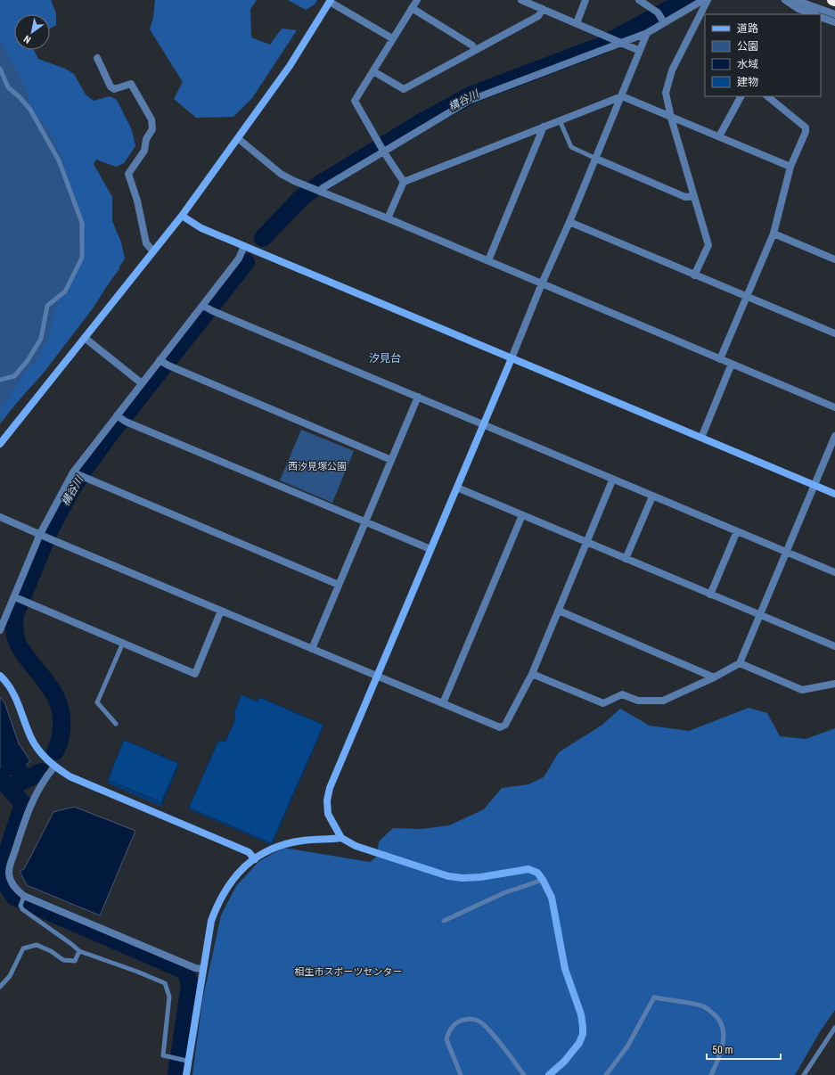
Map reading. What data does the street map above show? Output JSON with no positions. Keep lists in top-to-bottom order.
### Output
{
  "districts": ["汐見台"],
  "water": ["構谷川"],
  "parks": ["西汐見塚公園", "相生市スポーツセンター"],
  "legend": [
    "道路",
    "公園",
    "水域",
    "建物"
  ],
  "scale_bar": "50 m",
  "north": "bottom left"
}
